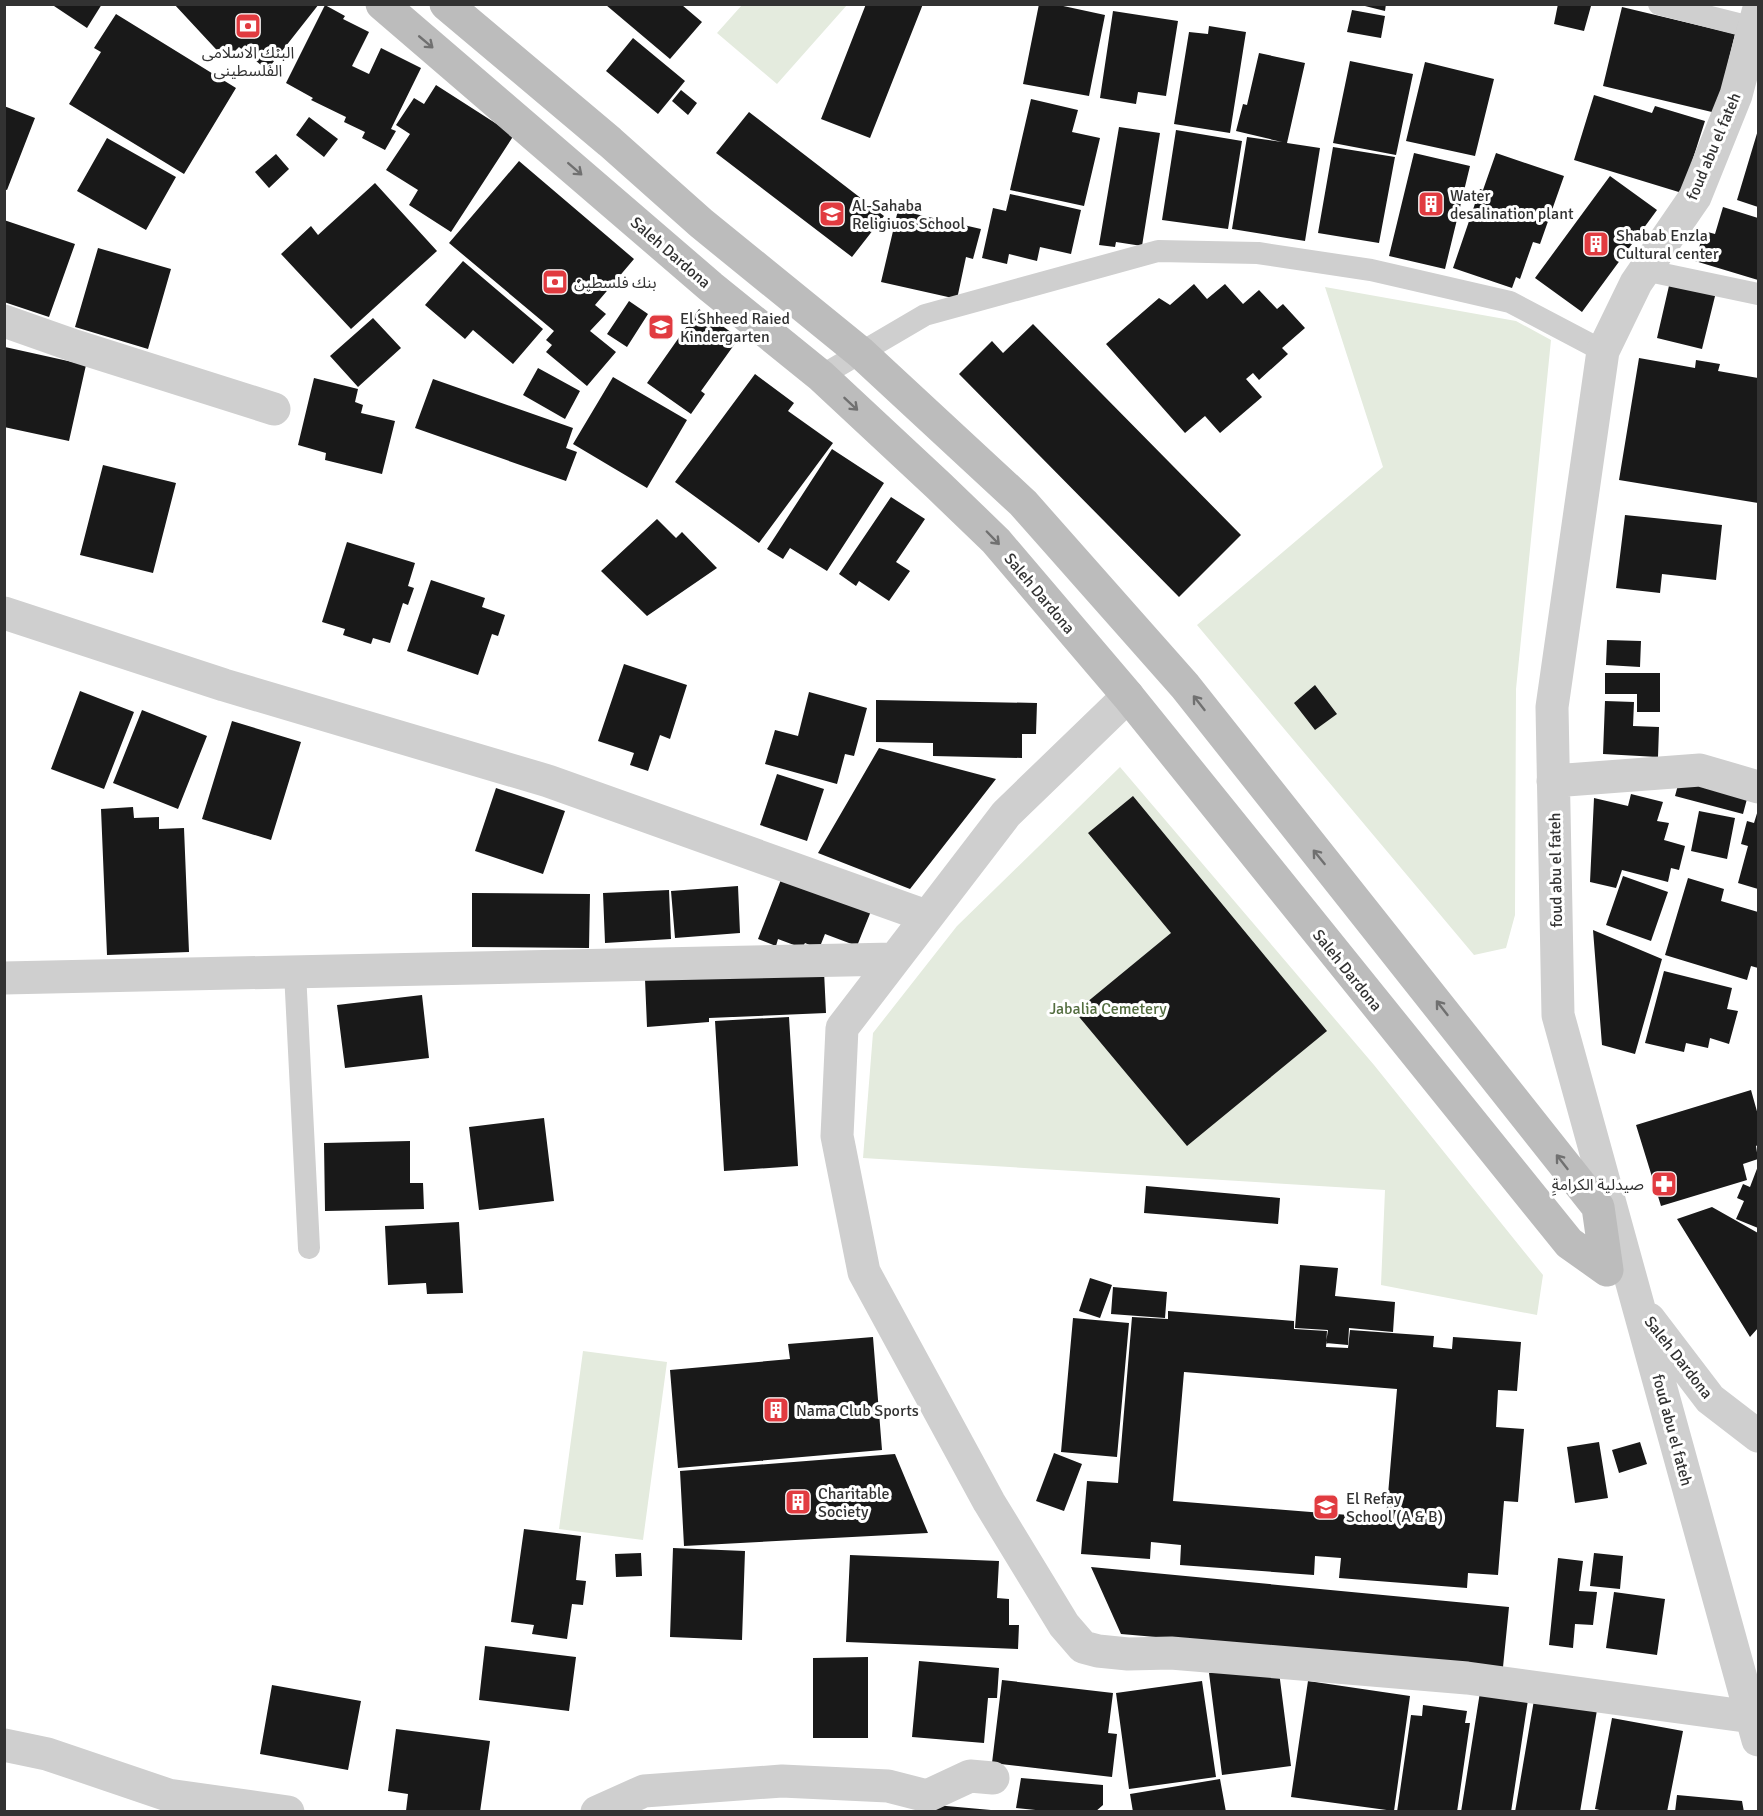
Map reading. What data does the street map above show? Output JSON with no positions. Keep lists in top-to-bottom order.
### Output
{
  "streets": {
    "street": ["foud abu el fateh", "Saleh Dardona"]
  },
  "crossings": [
    ["foud abu el fateh", "Saleh Dardona"]
  ],
  "parks": ["Jabalia Cemetery"],
  "places": {
    "bank": ["البنك الاسلامى الفلسطينى", "بنك فلسطين"],
    "building": [
      "Water desalination plant",
      "Shabab Enzla Cultural center",
      "Nama Club Sports",
      "Charitable Society"
    ],
    "school or university": ["Al-Sahaba Religiuos School", "El Shheed Raied Kindergarten", "El Refay School (A & B)"],
    "pharmacy": ["ِِصيدلية الكرامة"]
  }
}
